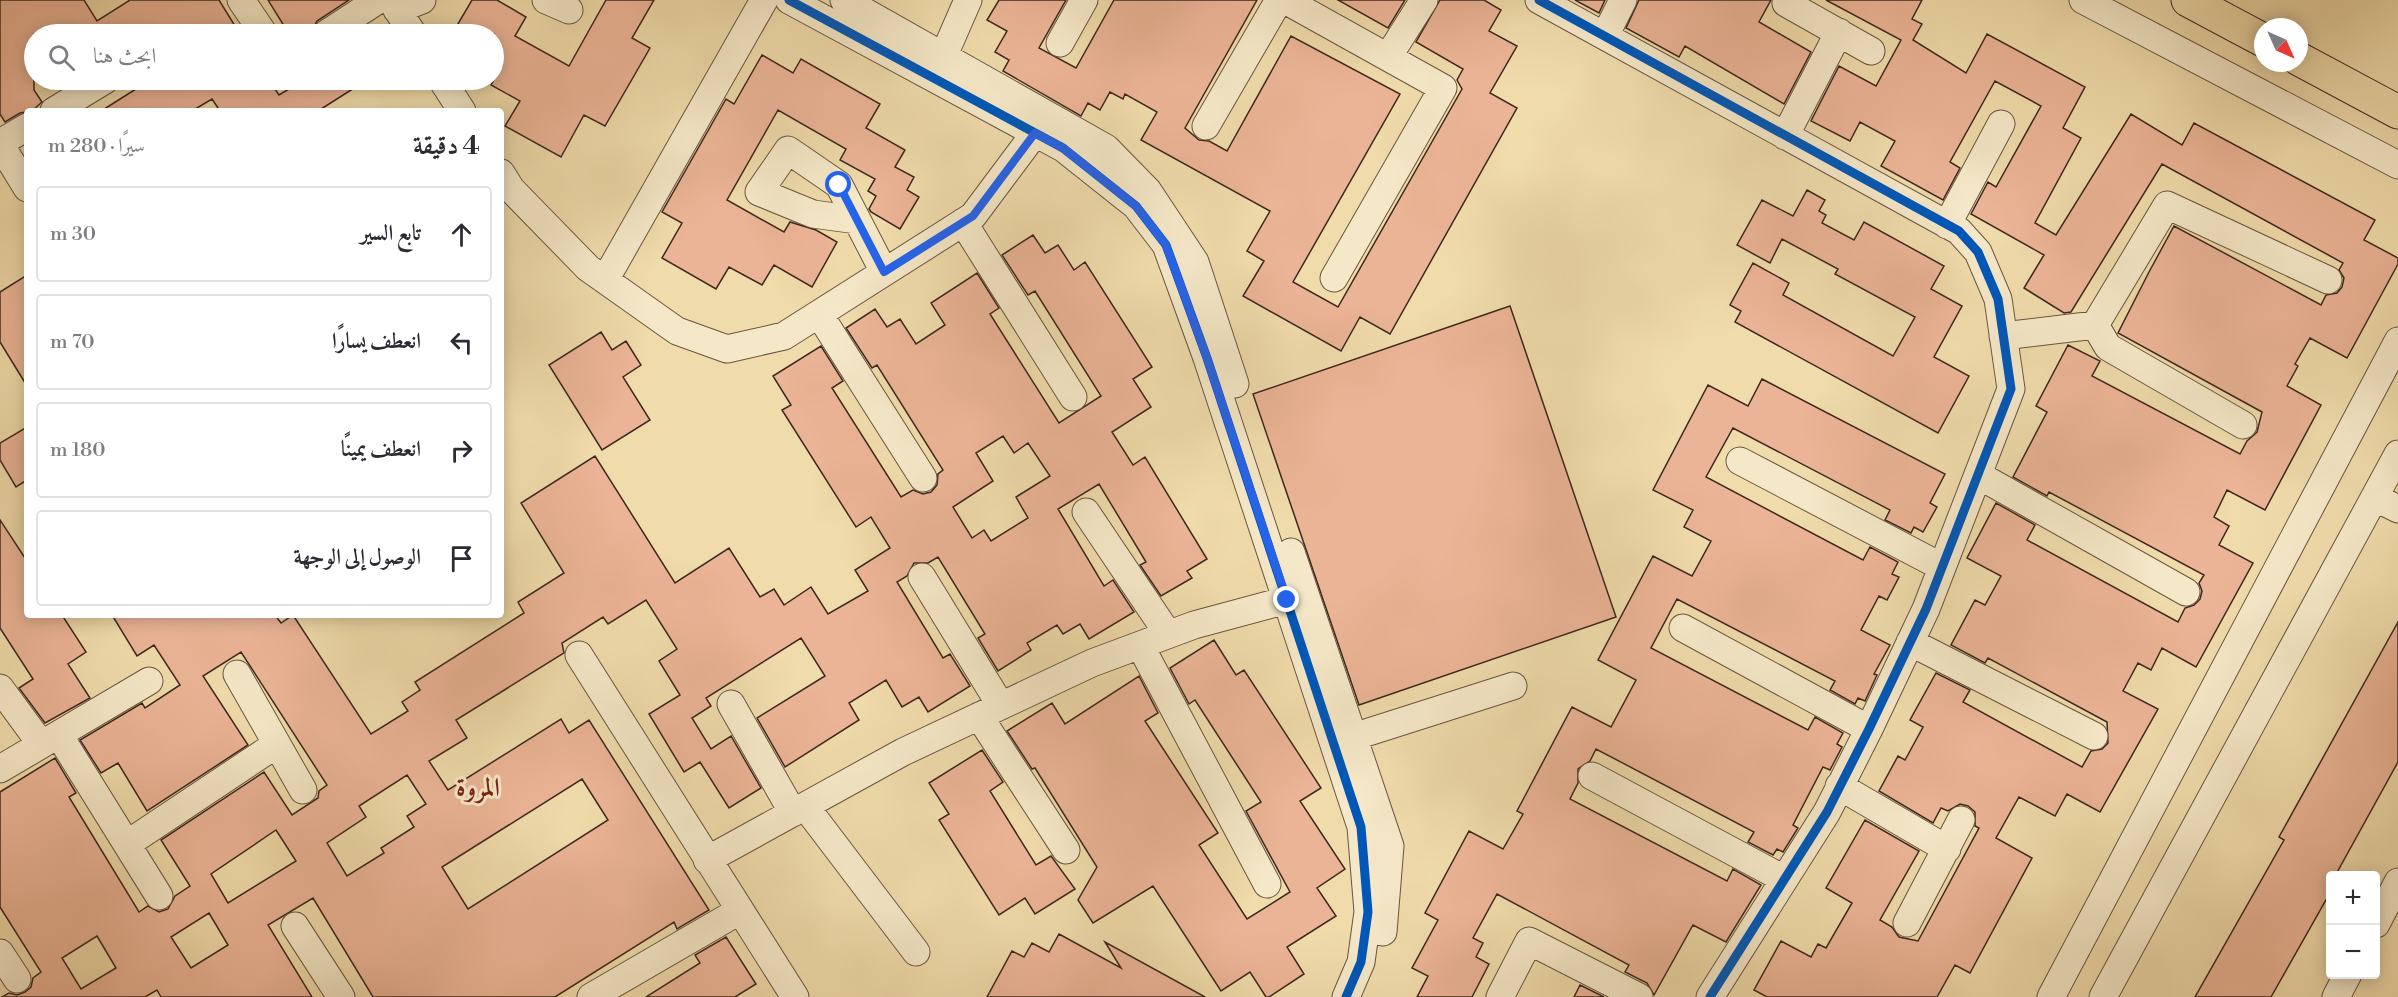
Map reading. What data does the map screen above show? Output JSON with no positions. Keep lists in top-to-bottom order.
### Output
{
  "districts": ["المروة"],
  "north": "bottom right",
  "page": {
    "search": "ابحث هنا",
    "heading": ["4 دقيقة", "سيرًا · 280 m"],
    "list": [
      ["تابع السير", "30 m"],
      ["انعطف يسارًا", "70 m"],
      ["انعطف يمينًا", "180 m"],
      "الوصول إلى الوجهة"
    ],
    "map_buttons": ["+", "−"]
  }
}
